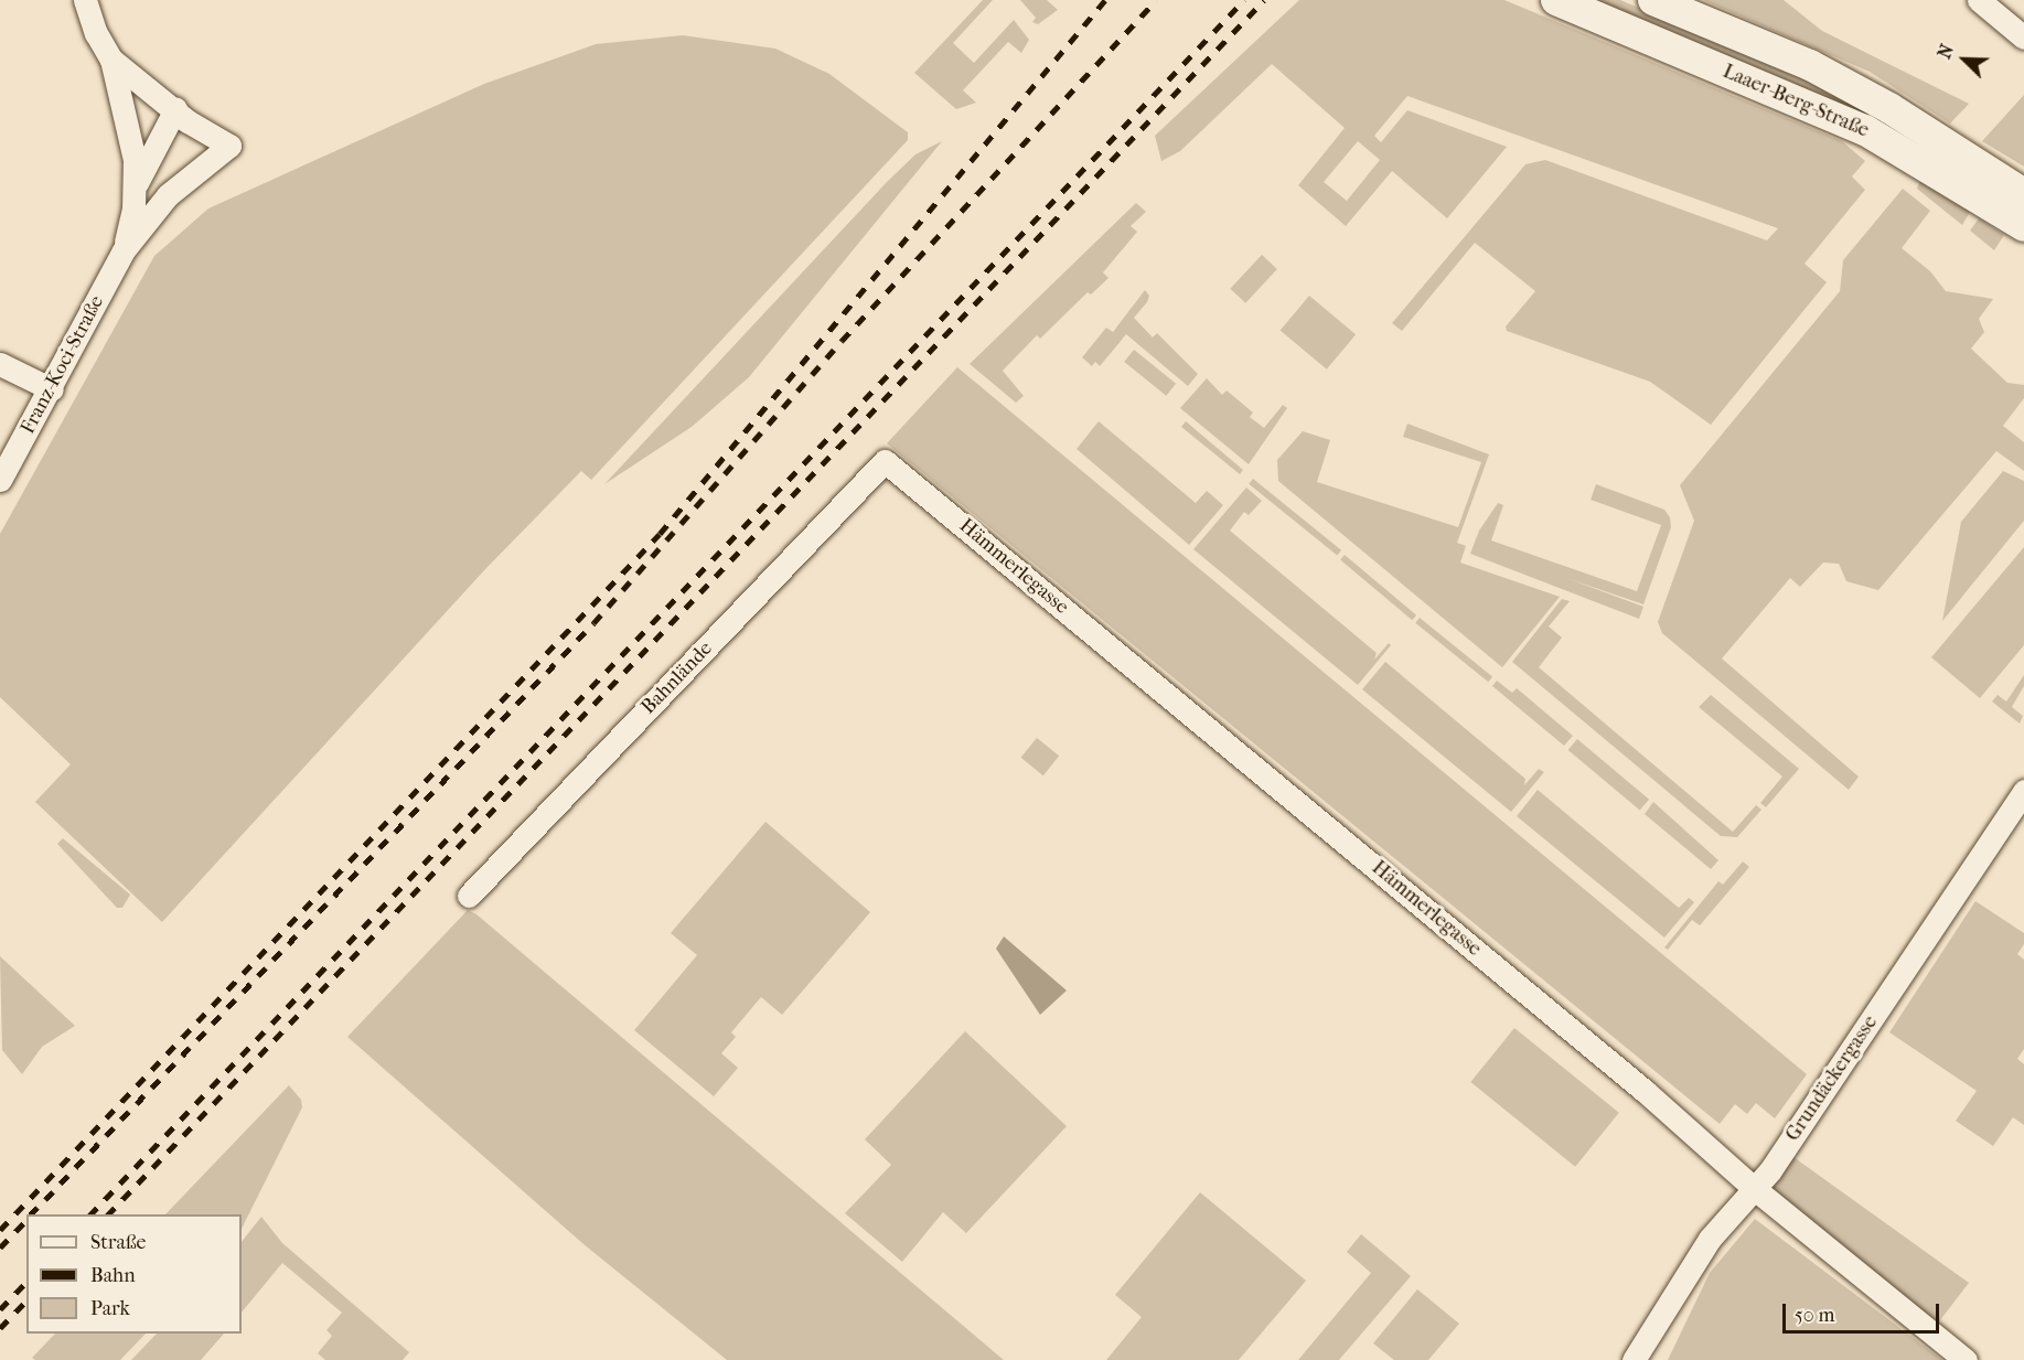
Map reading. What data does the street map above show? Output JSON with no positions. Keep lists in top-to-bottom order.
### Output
{
  "streets": {
    "main road": ["Laaer-Berg-Straße"],
    "street": [
      "Franz-Koci-Straße",
      "Hämmerlegasse",
      "Bahnlände",
      "Grundäckergasse"
    ]
  },
  "crossings": [
    ["Hämmerlegasse", "Bahnlände"],
    ["Hämmerlegasse", "Grundäckergasse"]
  ],
  "legend": ["Straße", "Bahn", "Park"],
  "scale_bar": "50 m",
  "north": "top left"
}
